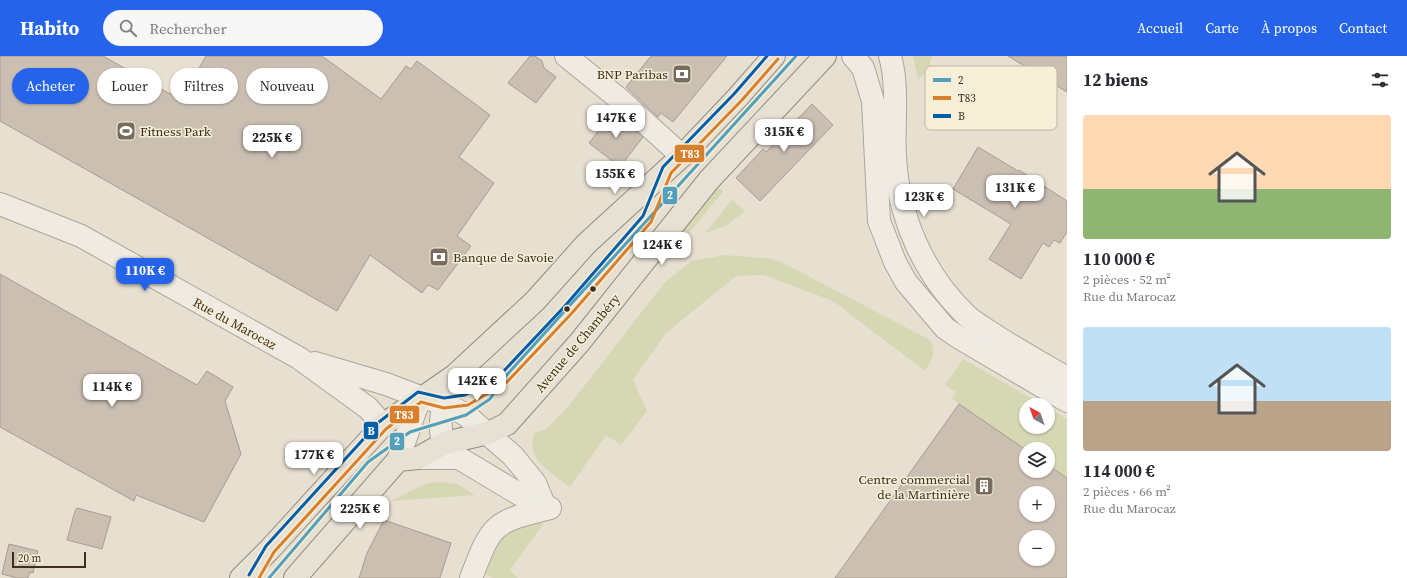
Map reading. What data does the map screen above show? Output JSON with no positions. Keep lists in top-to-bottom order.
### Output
{
  "streets": {
    "main road": ["Avenue de Chambéry"],
    "street": ["Rue du Marocaz"]
  },
  "crossings": [
    ["Rue du Marocaz", "Avenue de Chambéry"]
  ],
  "places": {
    "bank": ["BNP Paribas", "Banque de Savoie"],
    "sports": ["Fitness Park"],
    "building": ["Centre commercial de la Martinière"]
  },
  "lines": ["transit line 2", "transit line B", "transit line T83"],
  "legend": ["2", "T83", "B"],
  "scale_bar": "20 m",
  "north": "top left",
  "page": {
    "header": "Habito",
    "search": "Rechercher",
    "nav": [
      "Accueil",
      "Carte",
      "À propos",
      "Contact"
    ],
    "heading": "12 biens",
    "chip": [
      "Acheter",
      "Louer",
      "Filtres",
      "Nouveau"
    ],
    "list": [
      {
        "name": "110 000 €",
        "note": "2 pièces · 52 m² · Rue du Marocaz"
      },
      {
        "name": "114 000 €",
        "note": "2 pièces · 66 m² · Rue du Marocaz"
      }
    ],
    "price": [
      "147K €",
      "315K €",
      "225K €",
      "155K €",
      "131K €",
      "123K €",
      "124K €",
      "110K €",
      "142K €",
      "114K €",
      "177K €",
      "225K €"
    ],
    "map_buttons": ["+", "−"],
    "scale": "20 m"
  }
}
